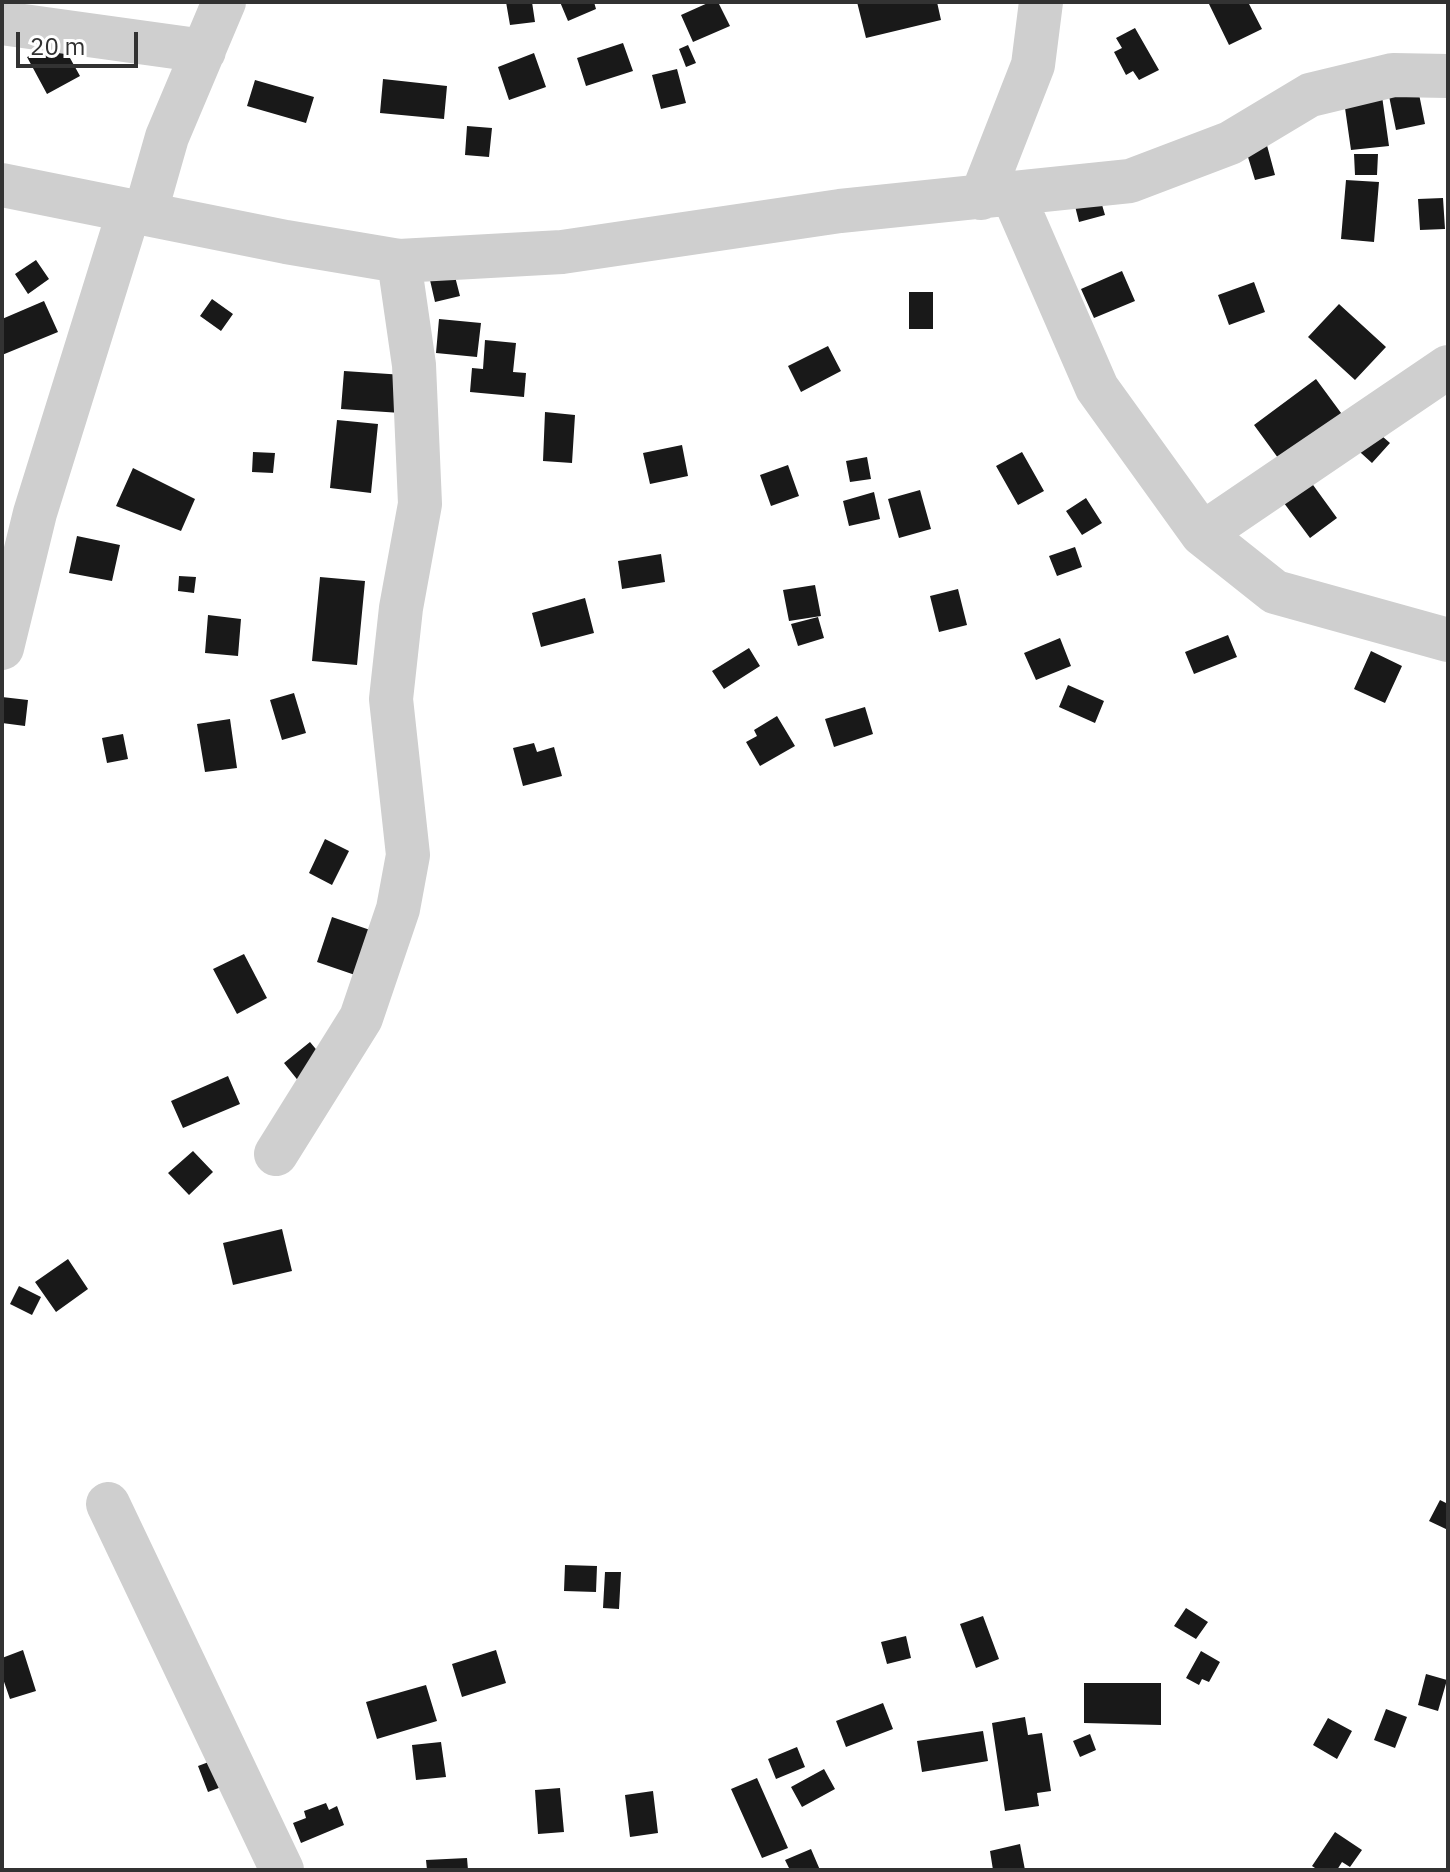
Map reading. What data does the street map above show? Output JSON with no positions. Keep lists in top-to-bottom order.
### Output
{
  "scale_bar": "20 m"
}
